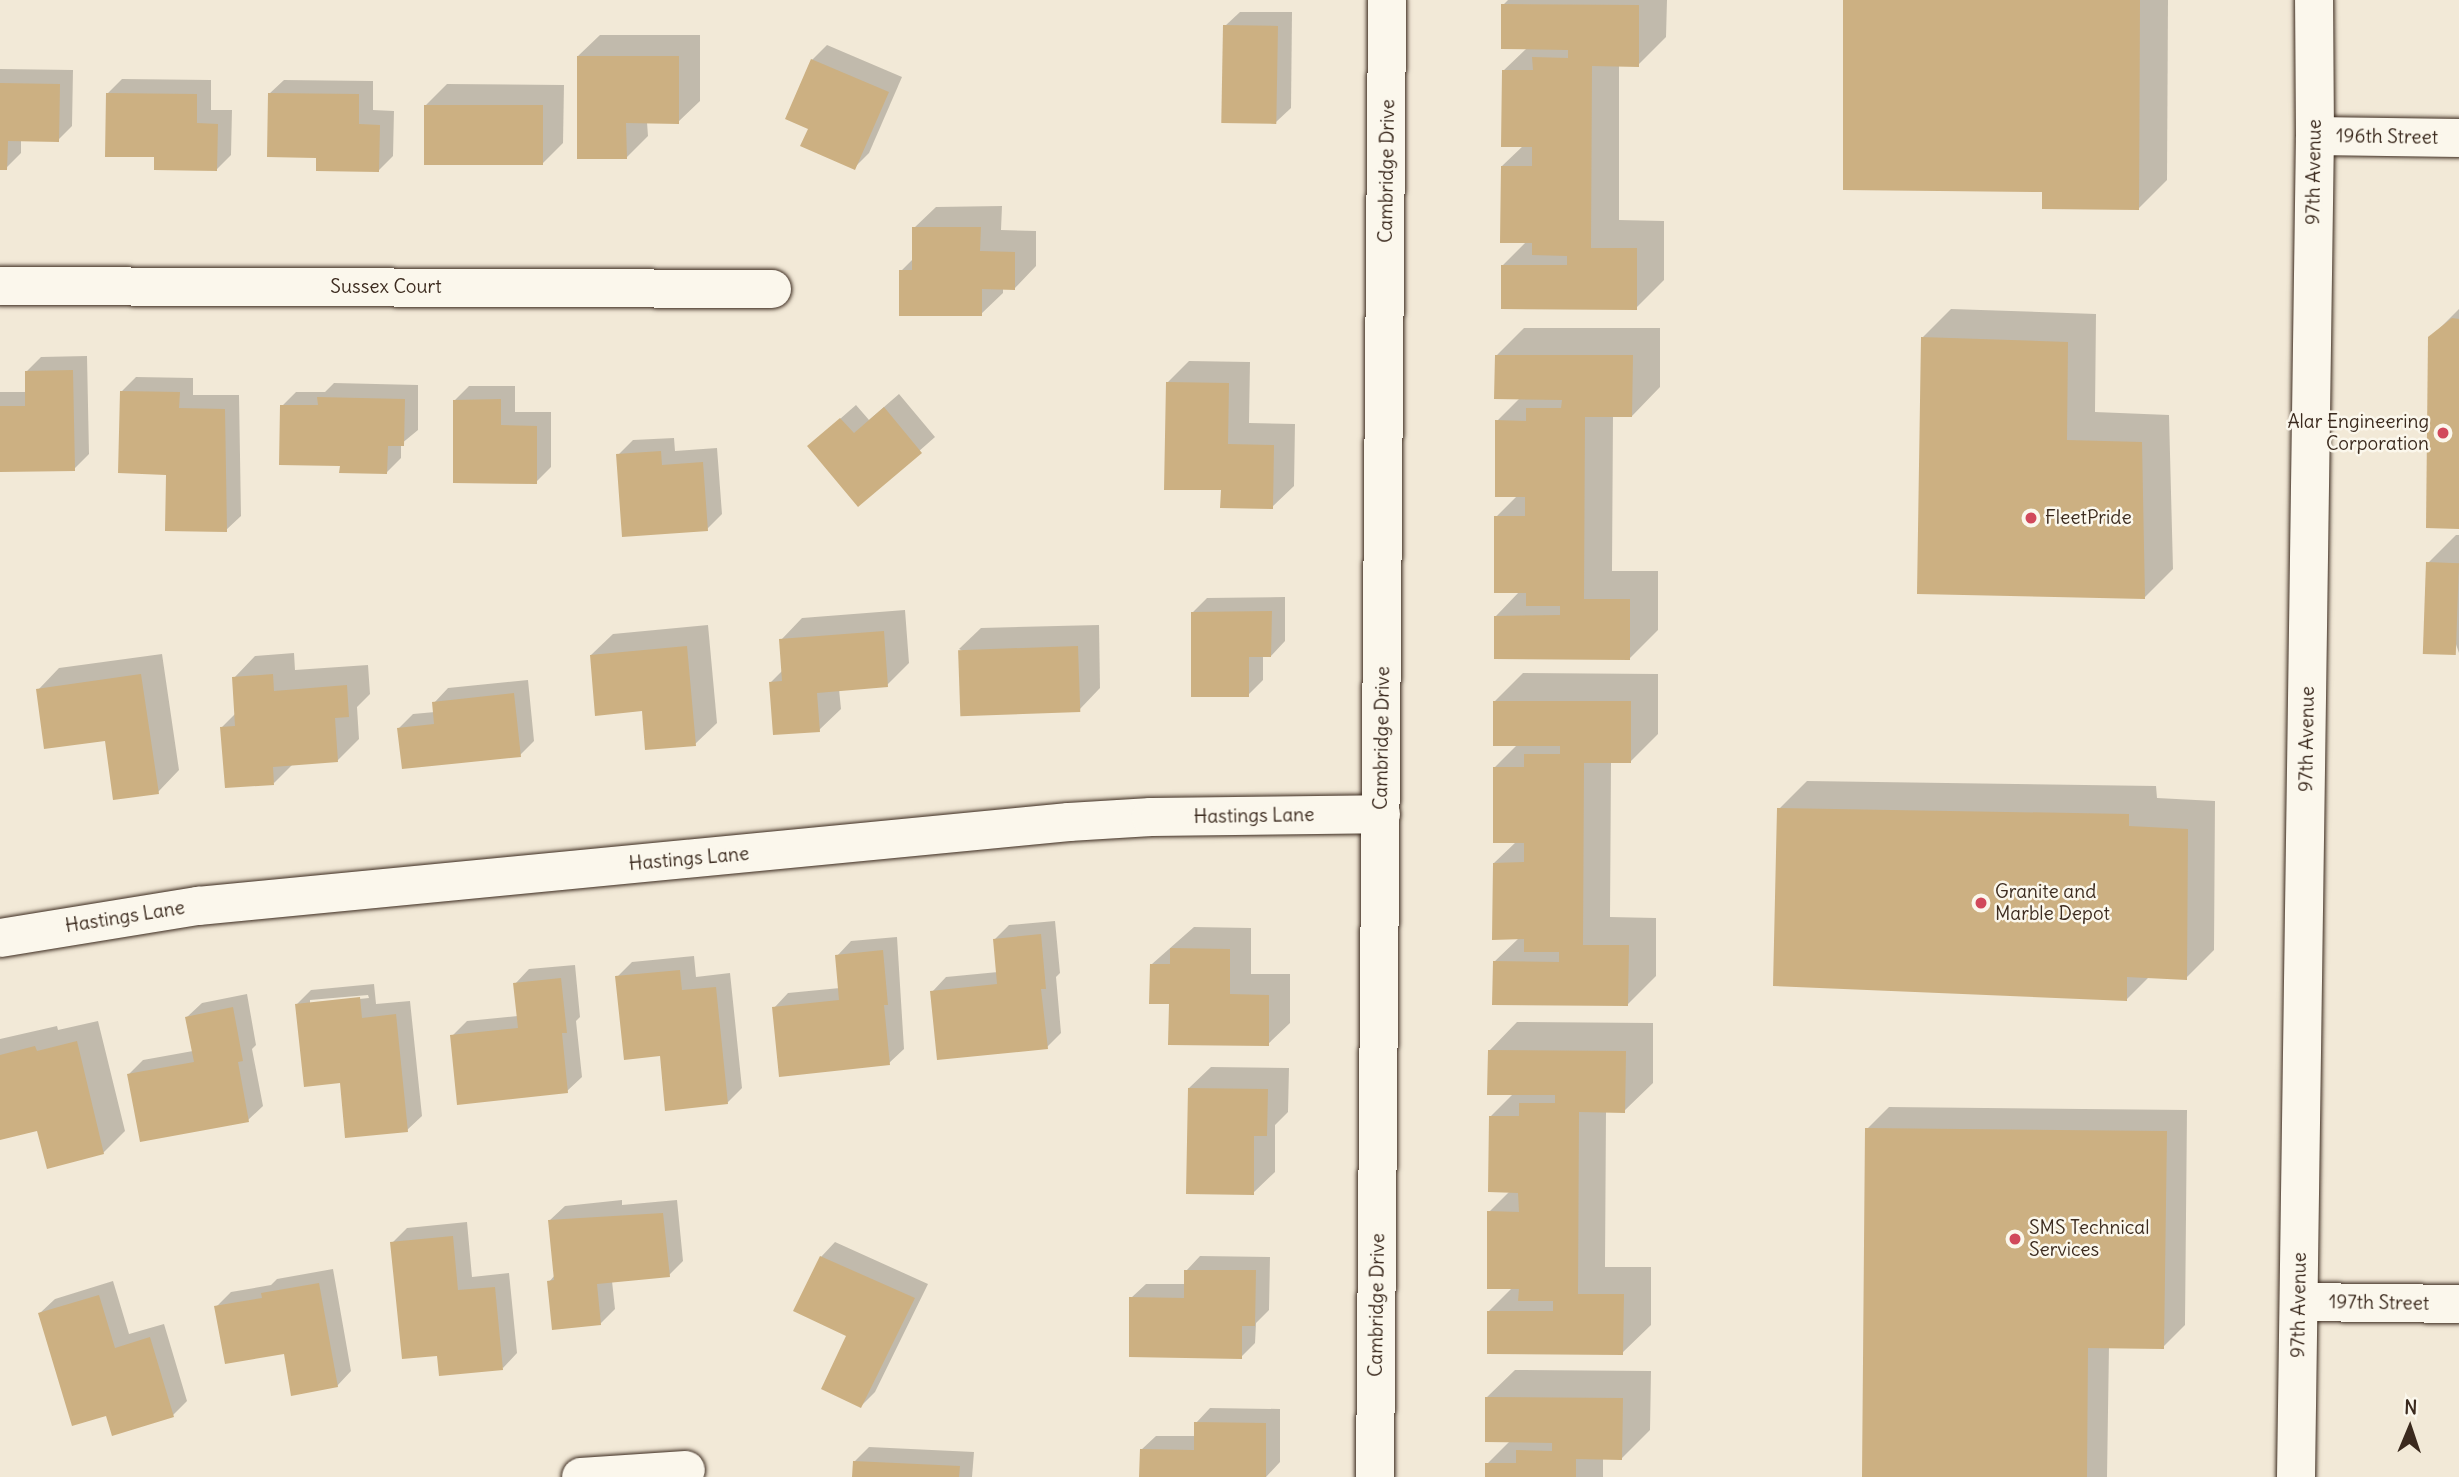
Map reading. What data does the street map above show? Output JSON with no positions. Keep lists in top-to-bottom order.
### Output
{
  "streets": {
    "street": [
      "196th Street",
      "Cambridge Drive",
      "97th Avenue",
      "Sussex Court",
      "Hastings Lane",
      "197th Street"
    ]
  },
  "crossings": [
    ["196th Street", "97th Avenue"],
    ["Cambridge Drive", "Hastings Lane"],
    ["97th Avenue", "197th Street"]
  ],
  "places": [
    "Alar Engineering Corporation",
    "FleetPride",
    "Granite and Marble Depot",
    "SMS Technical Services"
  ],
  "north": "top"
}
